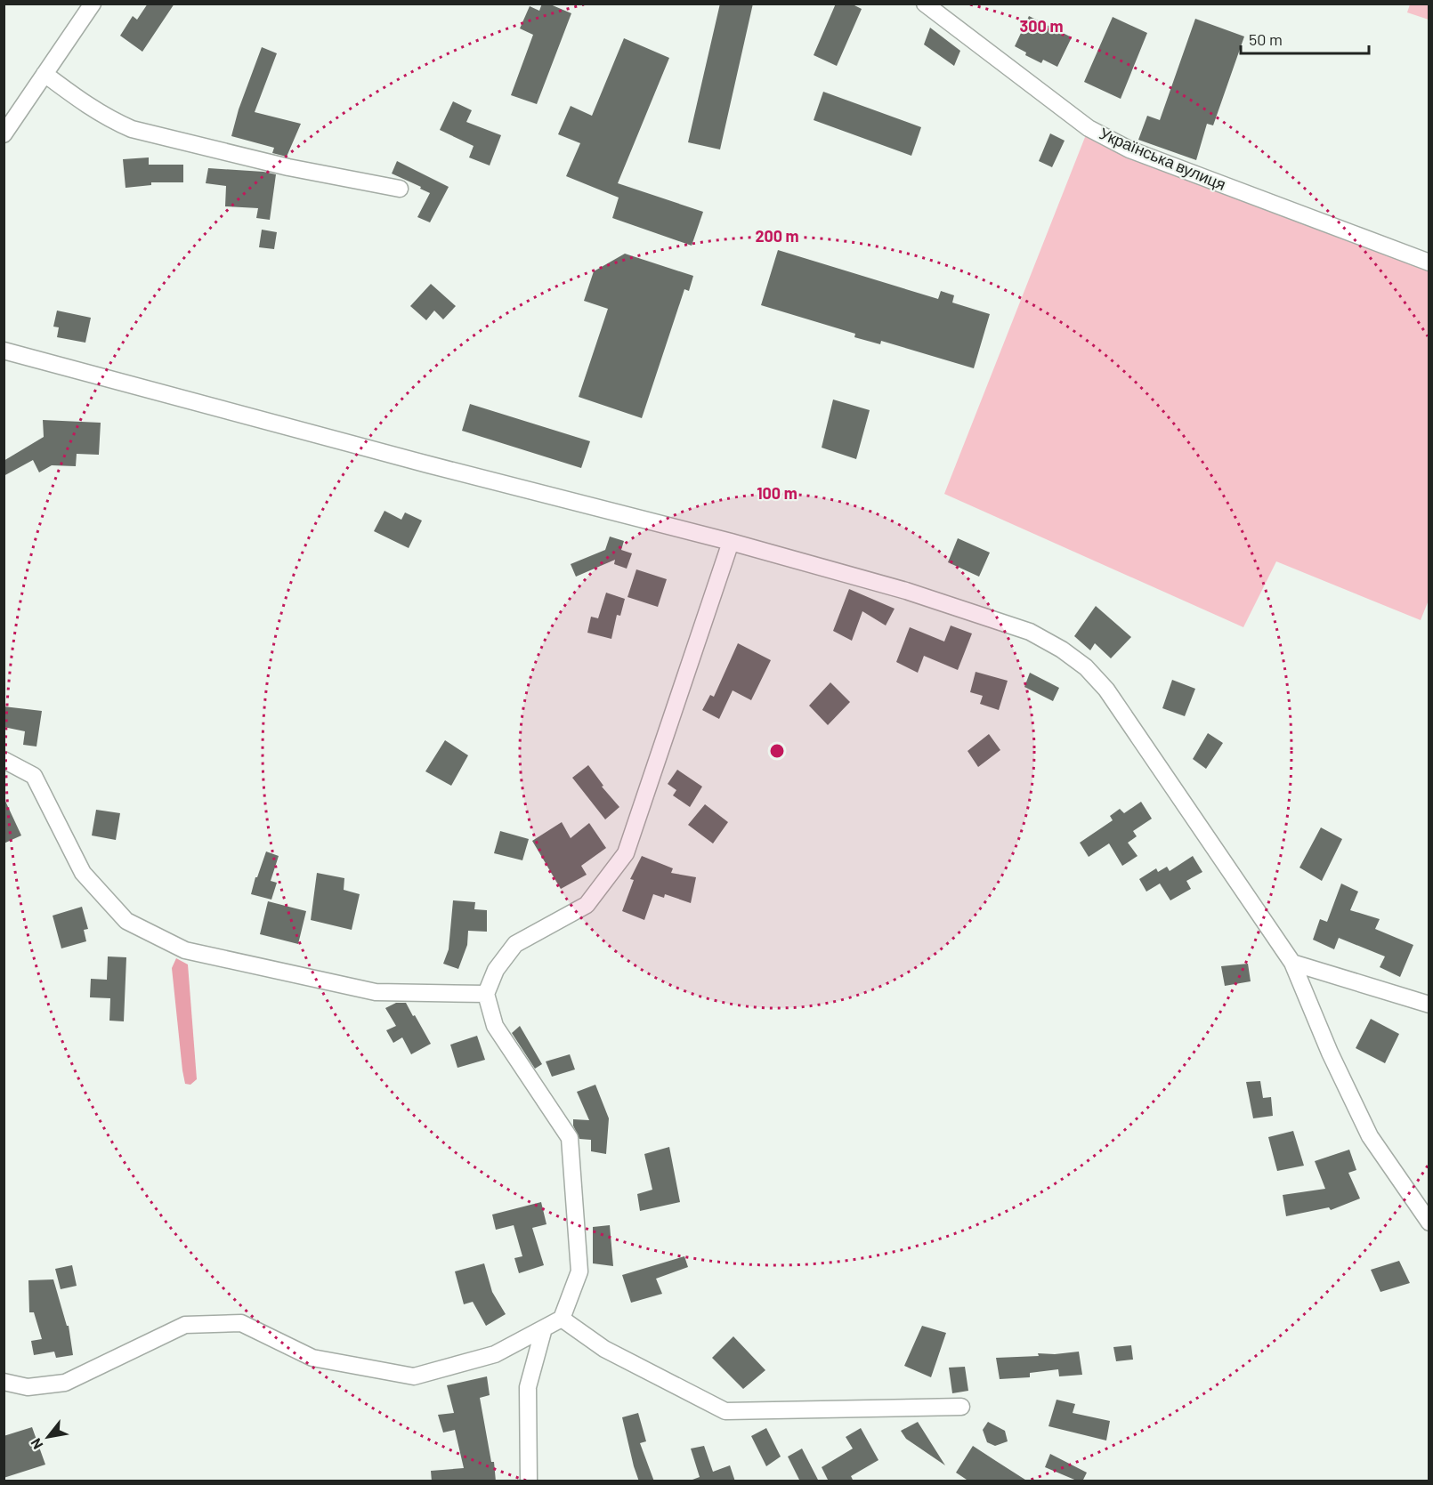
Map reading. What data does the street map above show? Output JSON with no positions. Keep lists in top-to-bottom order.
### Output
{
  "streets": {
    "street": ["Українська вулиця"]
  },
  "scale_bar": "50 m",
  "north": "bottom left",
  "rings": ["300 m", "200 m", "100 m"]
}
